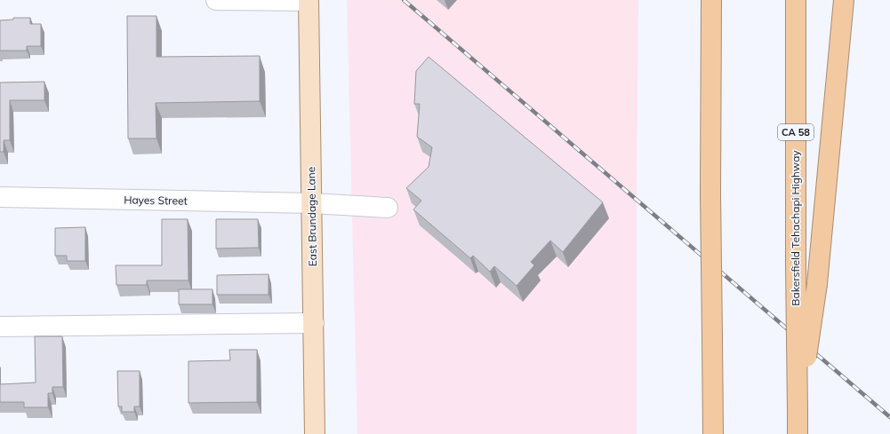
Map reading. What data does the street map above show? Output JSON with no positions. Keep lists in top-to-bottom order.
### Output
{
  "streets": {
    "highway": ["CA 58", "Bakersfield Tehachapi Highway"],
    "main road": ["East Brundage Lane"],
    "street": ["Hayes Street"]
  },
  "crossings": [
    ["Hayes Street", "East Brundage Lane"]
  ]
}
